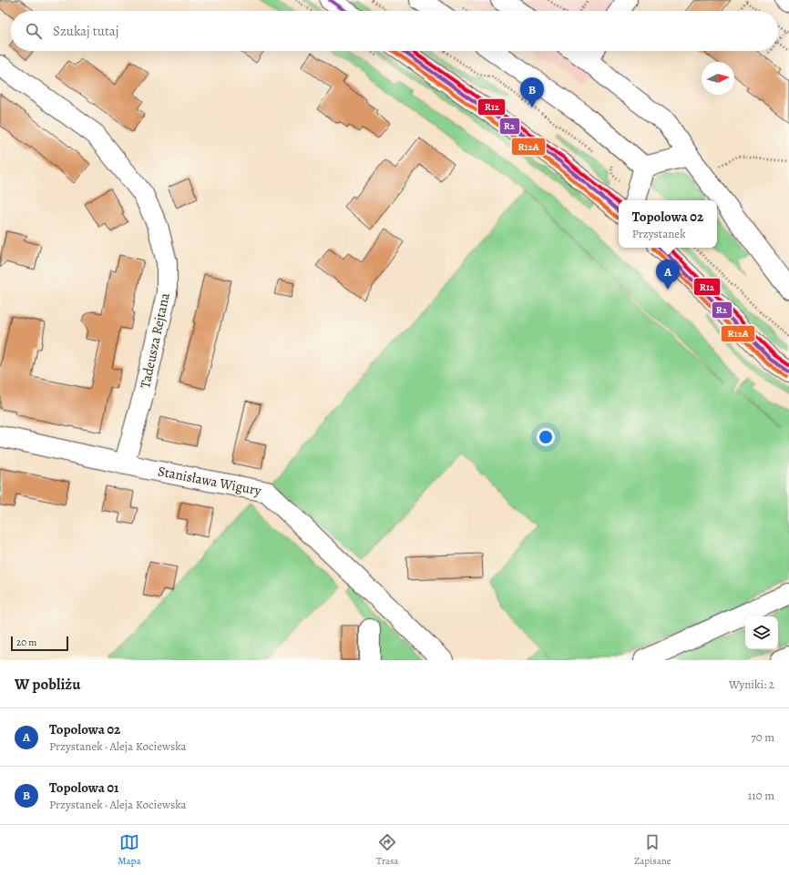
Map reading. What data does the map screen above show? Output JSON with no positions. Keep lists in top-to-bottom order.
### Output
{
  "streets": {
    "street": ["Tadeusza Rejtana", "Stanisława Wigury"]
  },
  "crossings": [
    ["Tadeusza Rejtana", "Stanisława Wigury"]
  ],
  "lines": ["transit line R2", "transit line R12A", "transit line R12"],
  "scale_bar": "20 m",
  "north": "right",
  "page": {
    "search": "Szukaj tutaj",
    "pins": ["B", "A"],
    "popup": ["Topolowa 02", "Przystanek"],
    "scale": "20 m",
    "heading": ["W pobliżu", "Wyniki: 2"],
    "list": [
      {
        "mark": "A",
        "name": "Topolowa 02",
        "note": "Przystanek · Aleja Kociewska",
        "value": "70 m"
      },
      {
        "mark": "B",
        "name": "Topolowa 01",
        "note": "Przystanek · Aleja Kociewska",
        "value": "110 m"
      }
    ],
    "nav": ["Mapa", "Trasa", "Zapisane"]
  }
}
